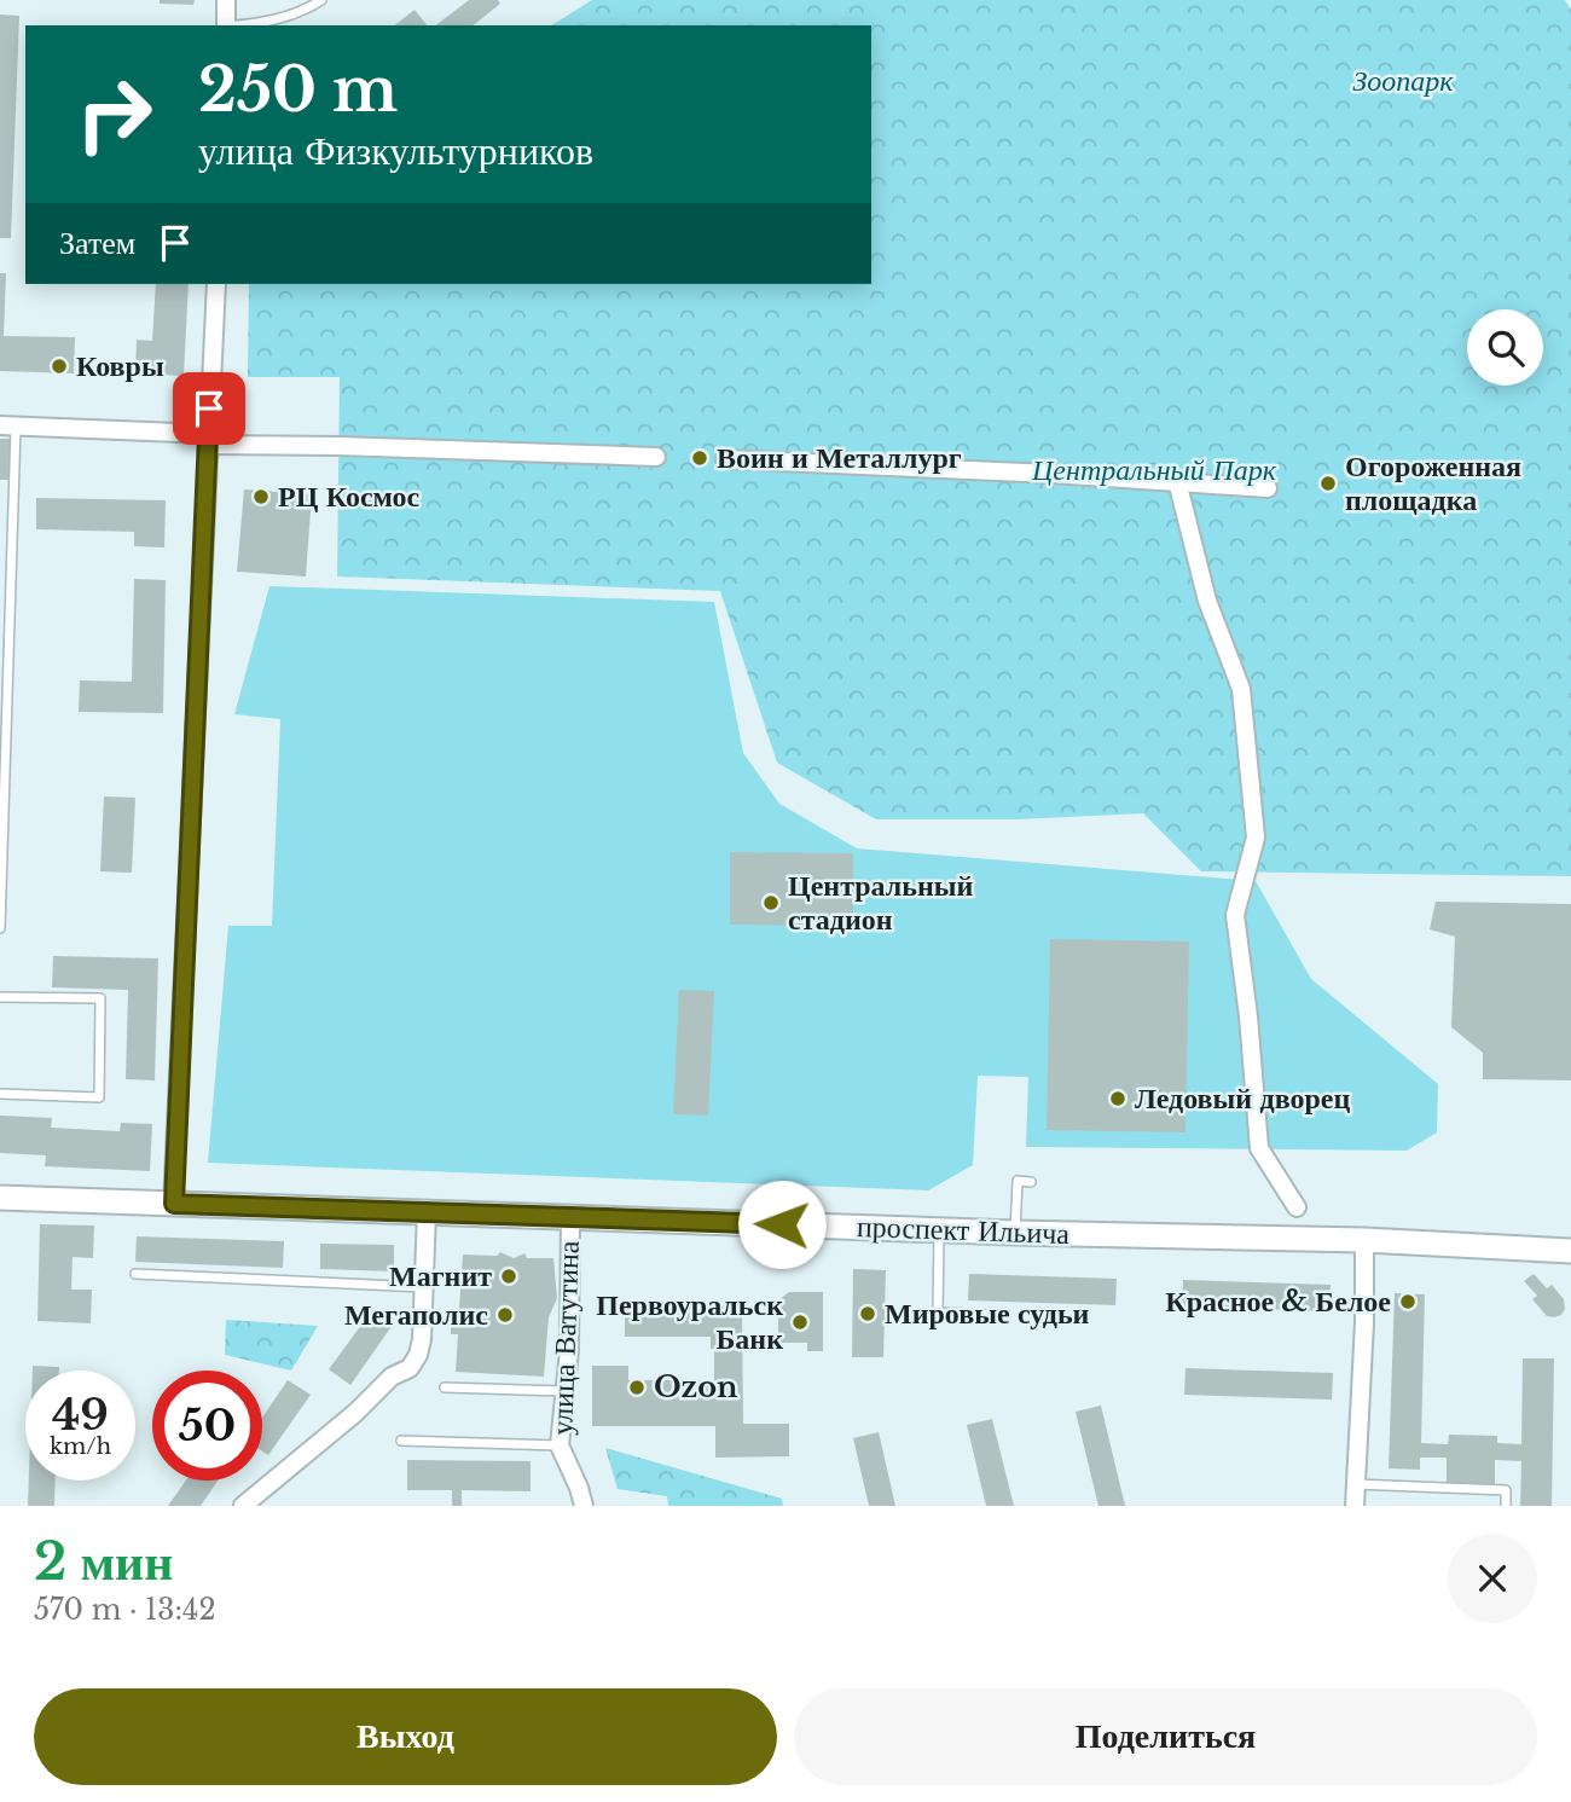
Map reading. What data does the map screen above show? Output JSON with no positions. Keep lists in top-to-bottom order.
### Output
{
  "streets": {
    "main road": ["проспект Ильича"],
    "street": ["улица Ватутина"]
  },
  "crossings": [
    ["проспект Ильича", "улица Ватутина"]
  ],
  "parks": ["Зоопарк", "Центральный Парк"],
  "places": [
    "Ковры",
    "Воин и Металлург",
    "Огороженная площадка",
    "РЦ Космос",
    "Центральный стадион",
    "Ледовый дворец",
    "Магнит",
    "Красное & Белое",
    "Мировые судьи",
    "Мегаполис",
    "Первоуральск Банк",
    "Ozon"
  ],
  "page": {
    "turn": ["250 m", "улица Физкультурников"],
    "then": "Затем",
    "speed": "49 km/h",
    "limit": "50",
    "heading": ["2 мин", "570 m · 13:42"],
    "buttons": ["Выход", "Поделиться"]
  }
}
